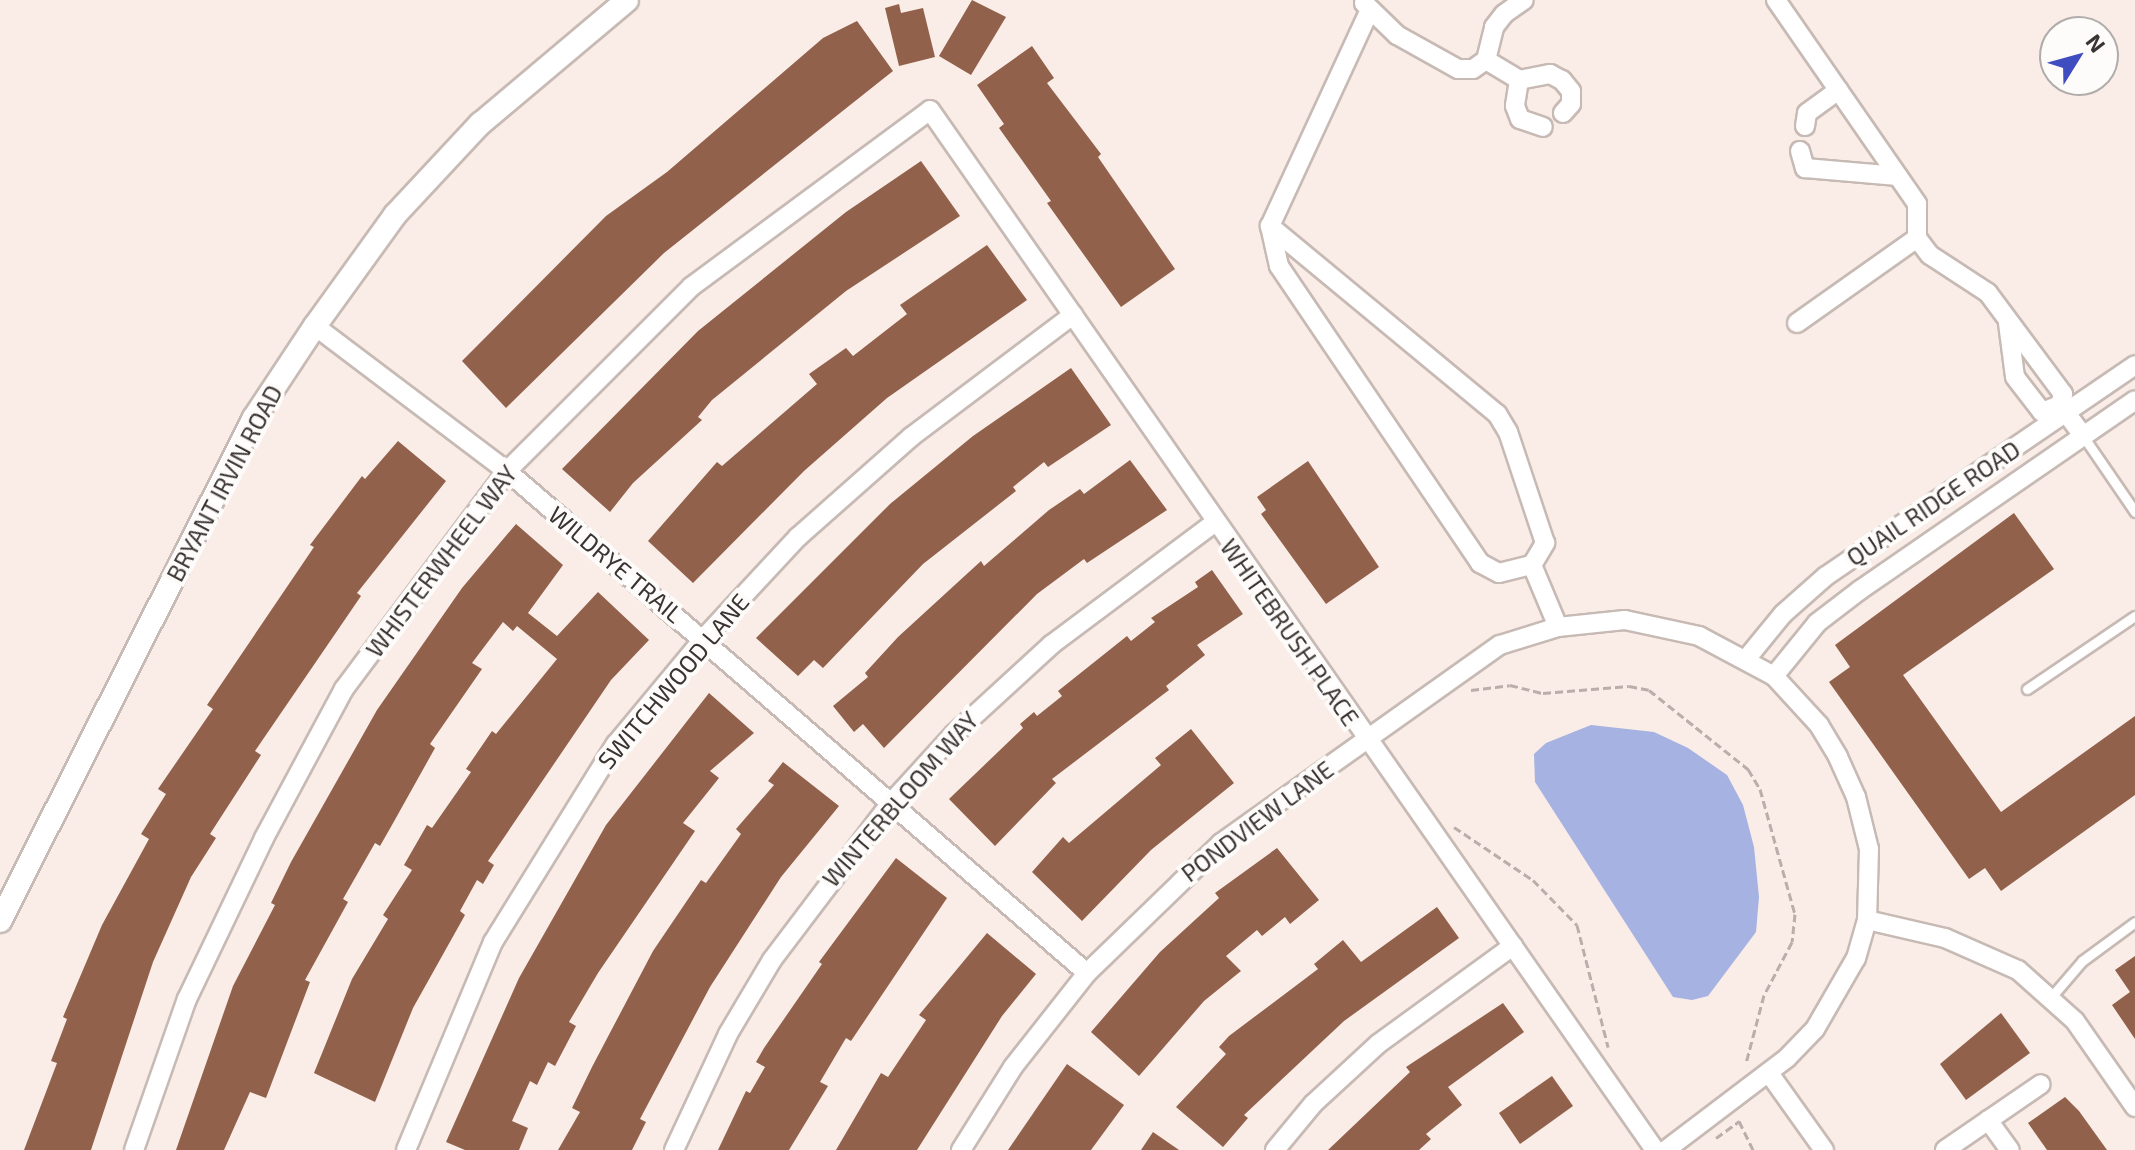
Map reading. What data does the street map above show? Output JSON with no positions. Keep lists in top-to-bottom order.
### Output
{
  "streets": {
    "street": [
      "BRYANT IRVIN ROAD",
      "QUAIL RIDGE ROAD",
      "WHISTERWHEEL WAY",
      "WILDRYE TRAIL",
      "WHITEBRUSH PLACE",
      "SWITCHWOOD LANE",
      "WINTERBLOOM WAY",
      "PONDVIEW LANE"
    ]
  },
  "crossings": [
    ["BRYANT IRVIN ROAD", "WILDRYE TRAIL"],
    ["QUAIL RIDGE ROAD", "PONDVIEW LANE"],
    ["WHISTERWHEEL WAY", "WILDRYE TRAIL"],
    ["WHISTERWHEEL WAY", "WHITEBRUSH PLACE"],
    ["WILDRYE TRAIL", "SWITCHWOOD LANE"],
    ["WILDRYE TRAIL", "WINTERBLOOM WAY"],
    ["WILDRYE TRAIL", "PONDVIEW LANE"],
    ["WHITEBRUSH PLACE", "SWITCHWOOD LANE"],
    ["WHITEBRUSH PLACE", "WINTERBLOOM WAY"],
    ["WHITEBRUSH PLACE", "PONDVIEW LANE"]
  ],
  "north": "top right"
}
